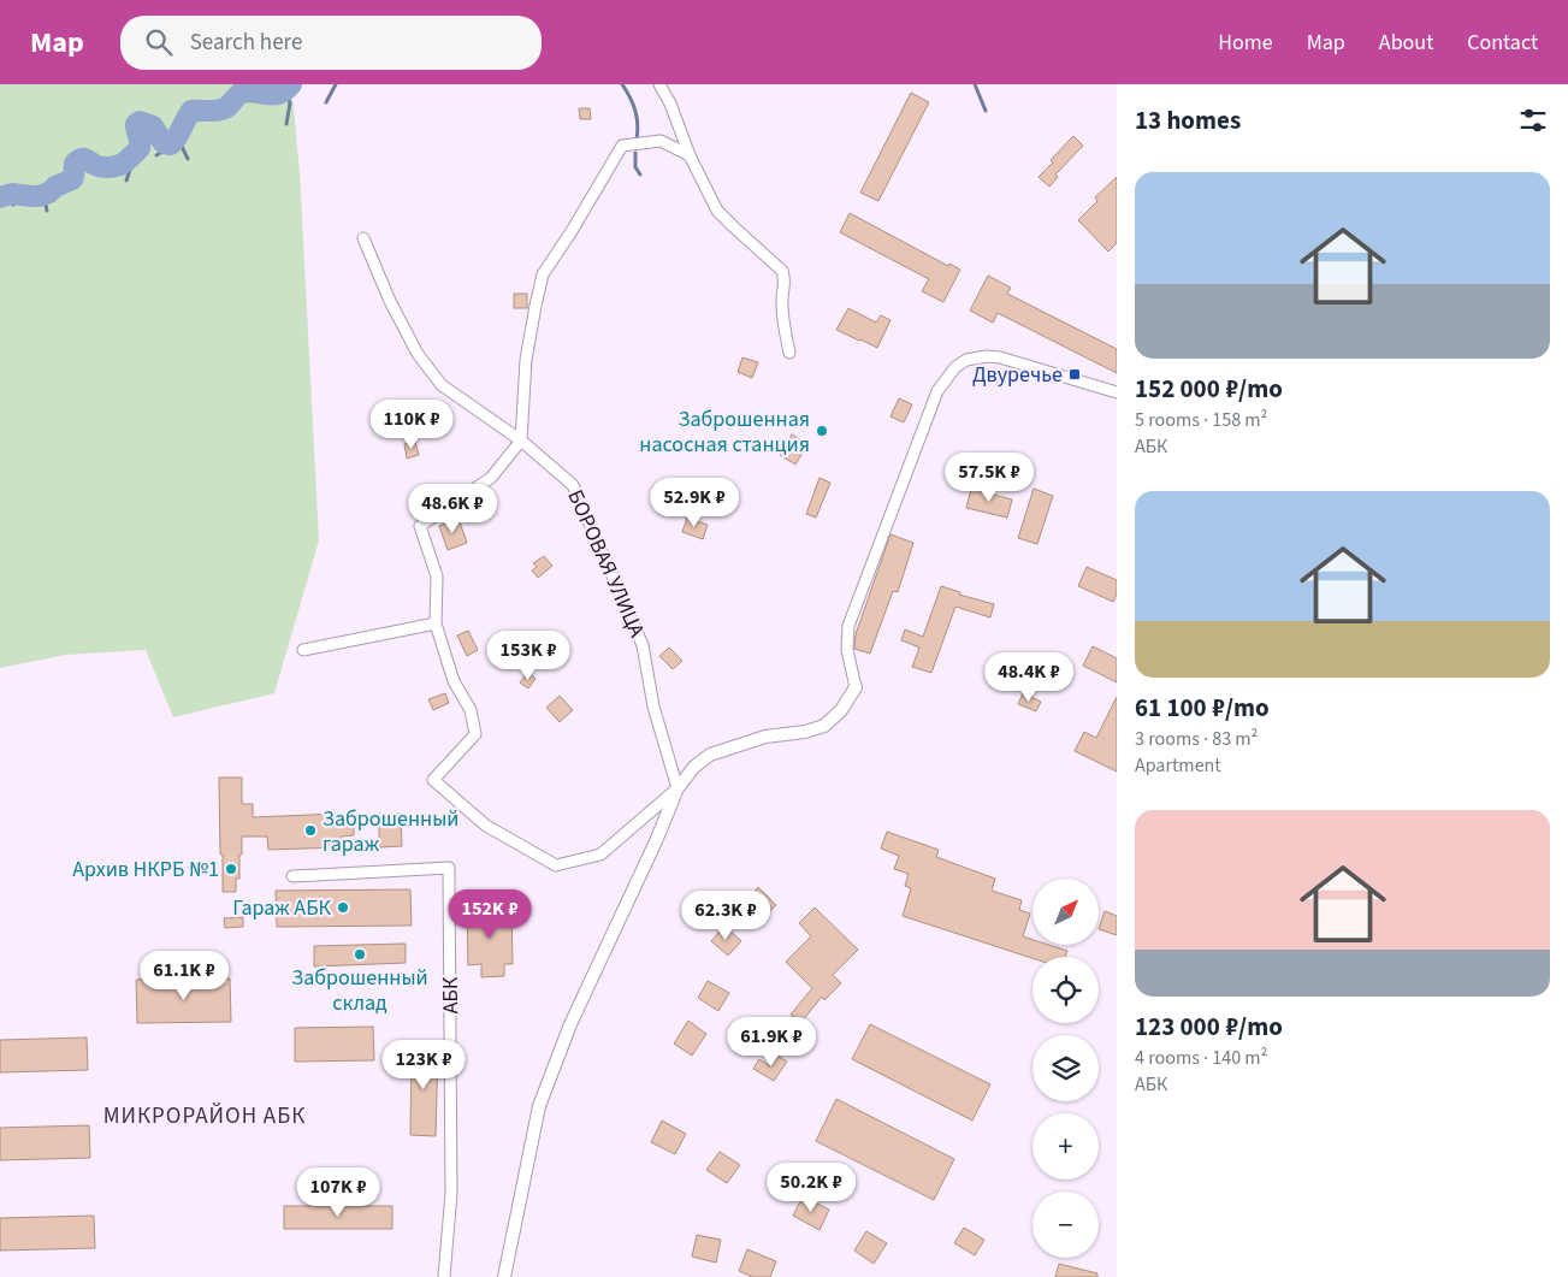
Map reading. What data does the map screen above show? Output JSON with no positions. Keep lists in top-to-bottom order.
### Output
{
  "streets": {
    "street": ["БОРОВАЯ УЛИЦА", "АБК"]
  },
  "districts": ["МИКРОРАЙОН АБК"],
  "places": {
    "transit": ["Двуречье"],
    "other": [
      "Заброшенная насосная станция",
      "Заброшенный гараж",
      "Архив НКРБ №1",
      "Гараж АБК",
      "Заброшенный склад"
    ]
  },
  "north": "top right",
  "page": {
    "header": "Map",
    "search": "Search here",
    "nav": [
      "Home",
      "Map",
      "About",
      "Contact"
    ],
    "heading": "13 homes",
    "list": [
      {
        "name": "152 000 ₽/mo",
        "note": "5 rooms · 158 m² · АБК"
      },
      {
        "name": "61 100 ₽/mo",
        "note": "3 rooms · 83 m² · Apartment"
      },
      {
        "name": "123 000 ₽/mo",
        "note": "4 rooms · 140 m² · АБК"
      }
    ],
    "price": [
      "110K ₽",
      "57.5K ₽",
      "52.9K ₽",
      "48.6K ₽",
      "153K ₽",
      "48.4K ₽",
      "152K ₽",
      "62.3K ₽",
      "61.1K ₽",
      "61.9K ₽",
      "123K ₽",
      "50.2K ₽",
      "107K ₽"
    ],
    "map_buttons": ["+", "−"]
  }
}
